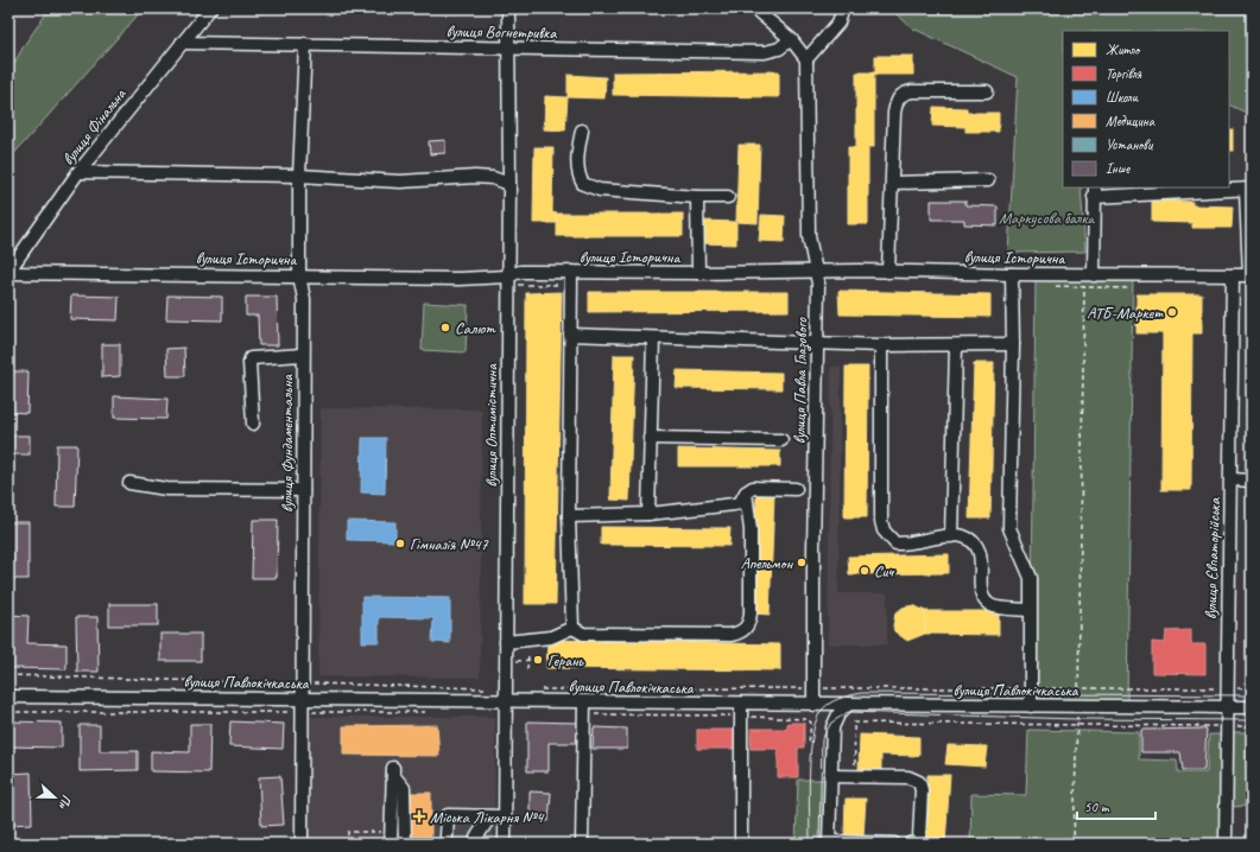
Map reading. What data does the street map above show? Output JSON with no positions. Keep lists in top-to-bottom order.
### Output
{
  "streets": {
    "street": [
      "вулиця Вогнетривка",
      "вулиця Фінальна",
      "вулиця Історична",
      "вулиця Павла Глазового",
      "вулиця Оптимістична",
      "вулиця Фундаментальна",
      "вулиця Євпаторійська",
      "вулиця Павлокічкаська"
    ]
  },
  "crossings": [
    ["вулиця Вогнетривка", "вулиця Фінальна"],
    ["вулиця Вогнетривка", "вулиця Оптимістична"],
    ["вулиця Вогнетривка", "вулиця Фундаментальна"],
    ["вулиця Фінальна", "вулиця Історична"],
    ["вулиця Історична", "вулиця Павла Глазового"],
    ["вулиця Історична", "вулиця Оптимістична"],
    ["вулиця Історична", "вулиця Фундаментальна"],
    ["вулиця Історична", "вулиця Євпаторійська"],
    ["вулиця Павла Глазового", "вулиця Павлокічкаська"],
    ["вулиця Оптимістична", "вулиця Павлокічкаська"],
    ["вулиця Фундаментальна", "вулиця Павлокічкаська"],
    ["вулиця Євпаторійська", "вулиця Павлокічкаська"]
  ],
  "parks": ["Маркусова балка"],
  "places": {
    "other": [
      "АТБ-Маркет",
      "Салют",
      "Гімназія №47",
      "Апельмон",
      "Сич",
      "Герань"
    ],
    "health": ["Міська Лікарня №4"]
  },
  "legend": [
    "Житло",
    "Торгівля",
    "Школи",
    "Медицина",
    "Установи",
    "Інше"
  ],
  "scale_bar": "50 m",
  "north": "right"
}
